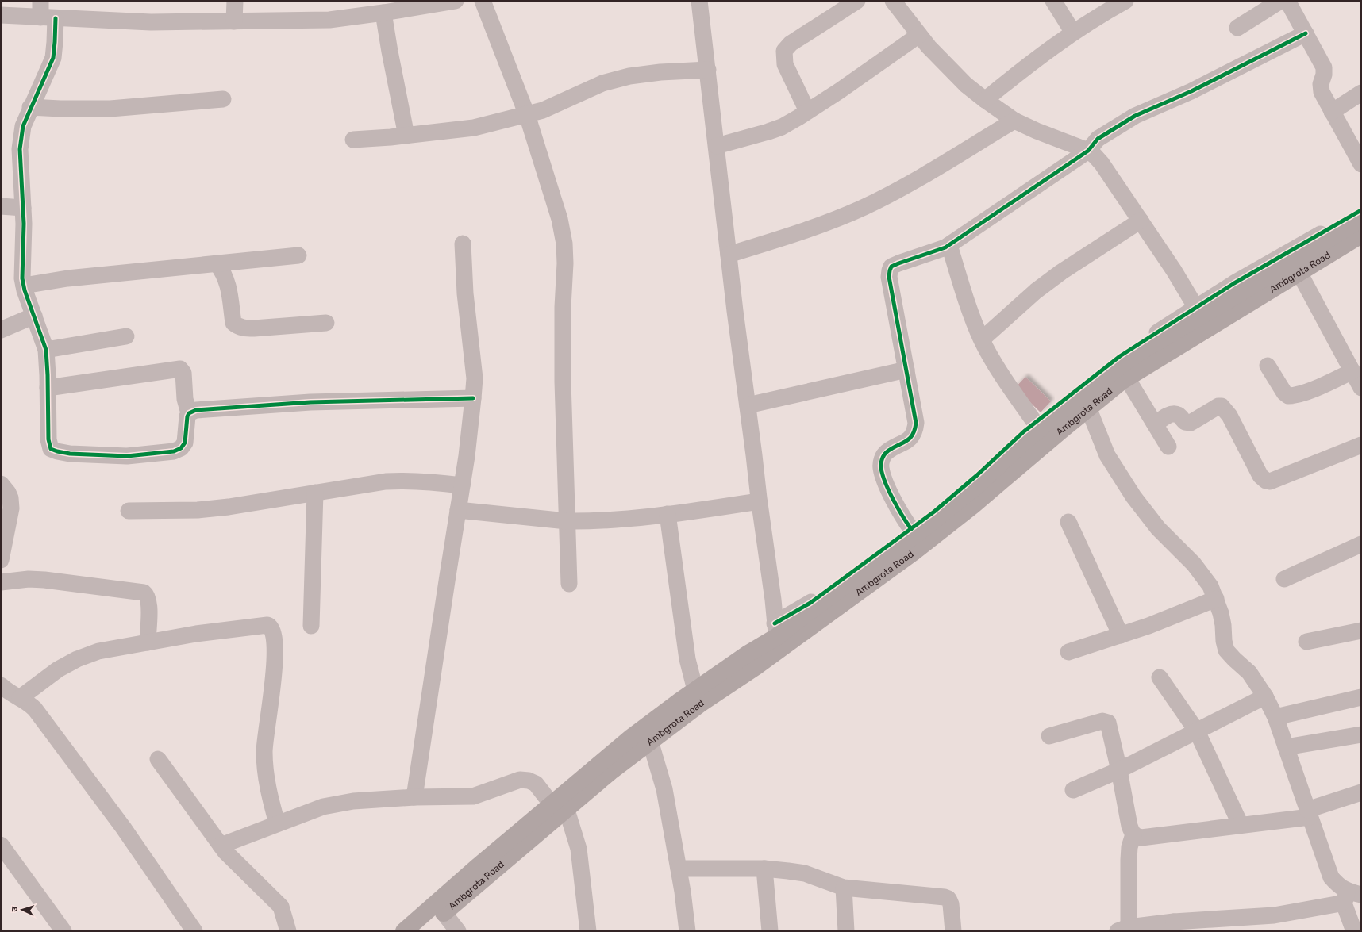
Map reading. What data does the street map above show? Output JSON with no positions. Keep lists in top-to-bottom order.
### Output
{
  "streets": {
    "main road": ["Ambgrota Road"]
  },
  "north": "left"
}
